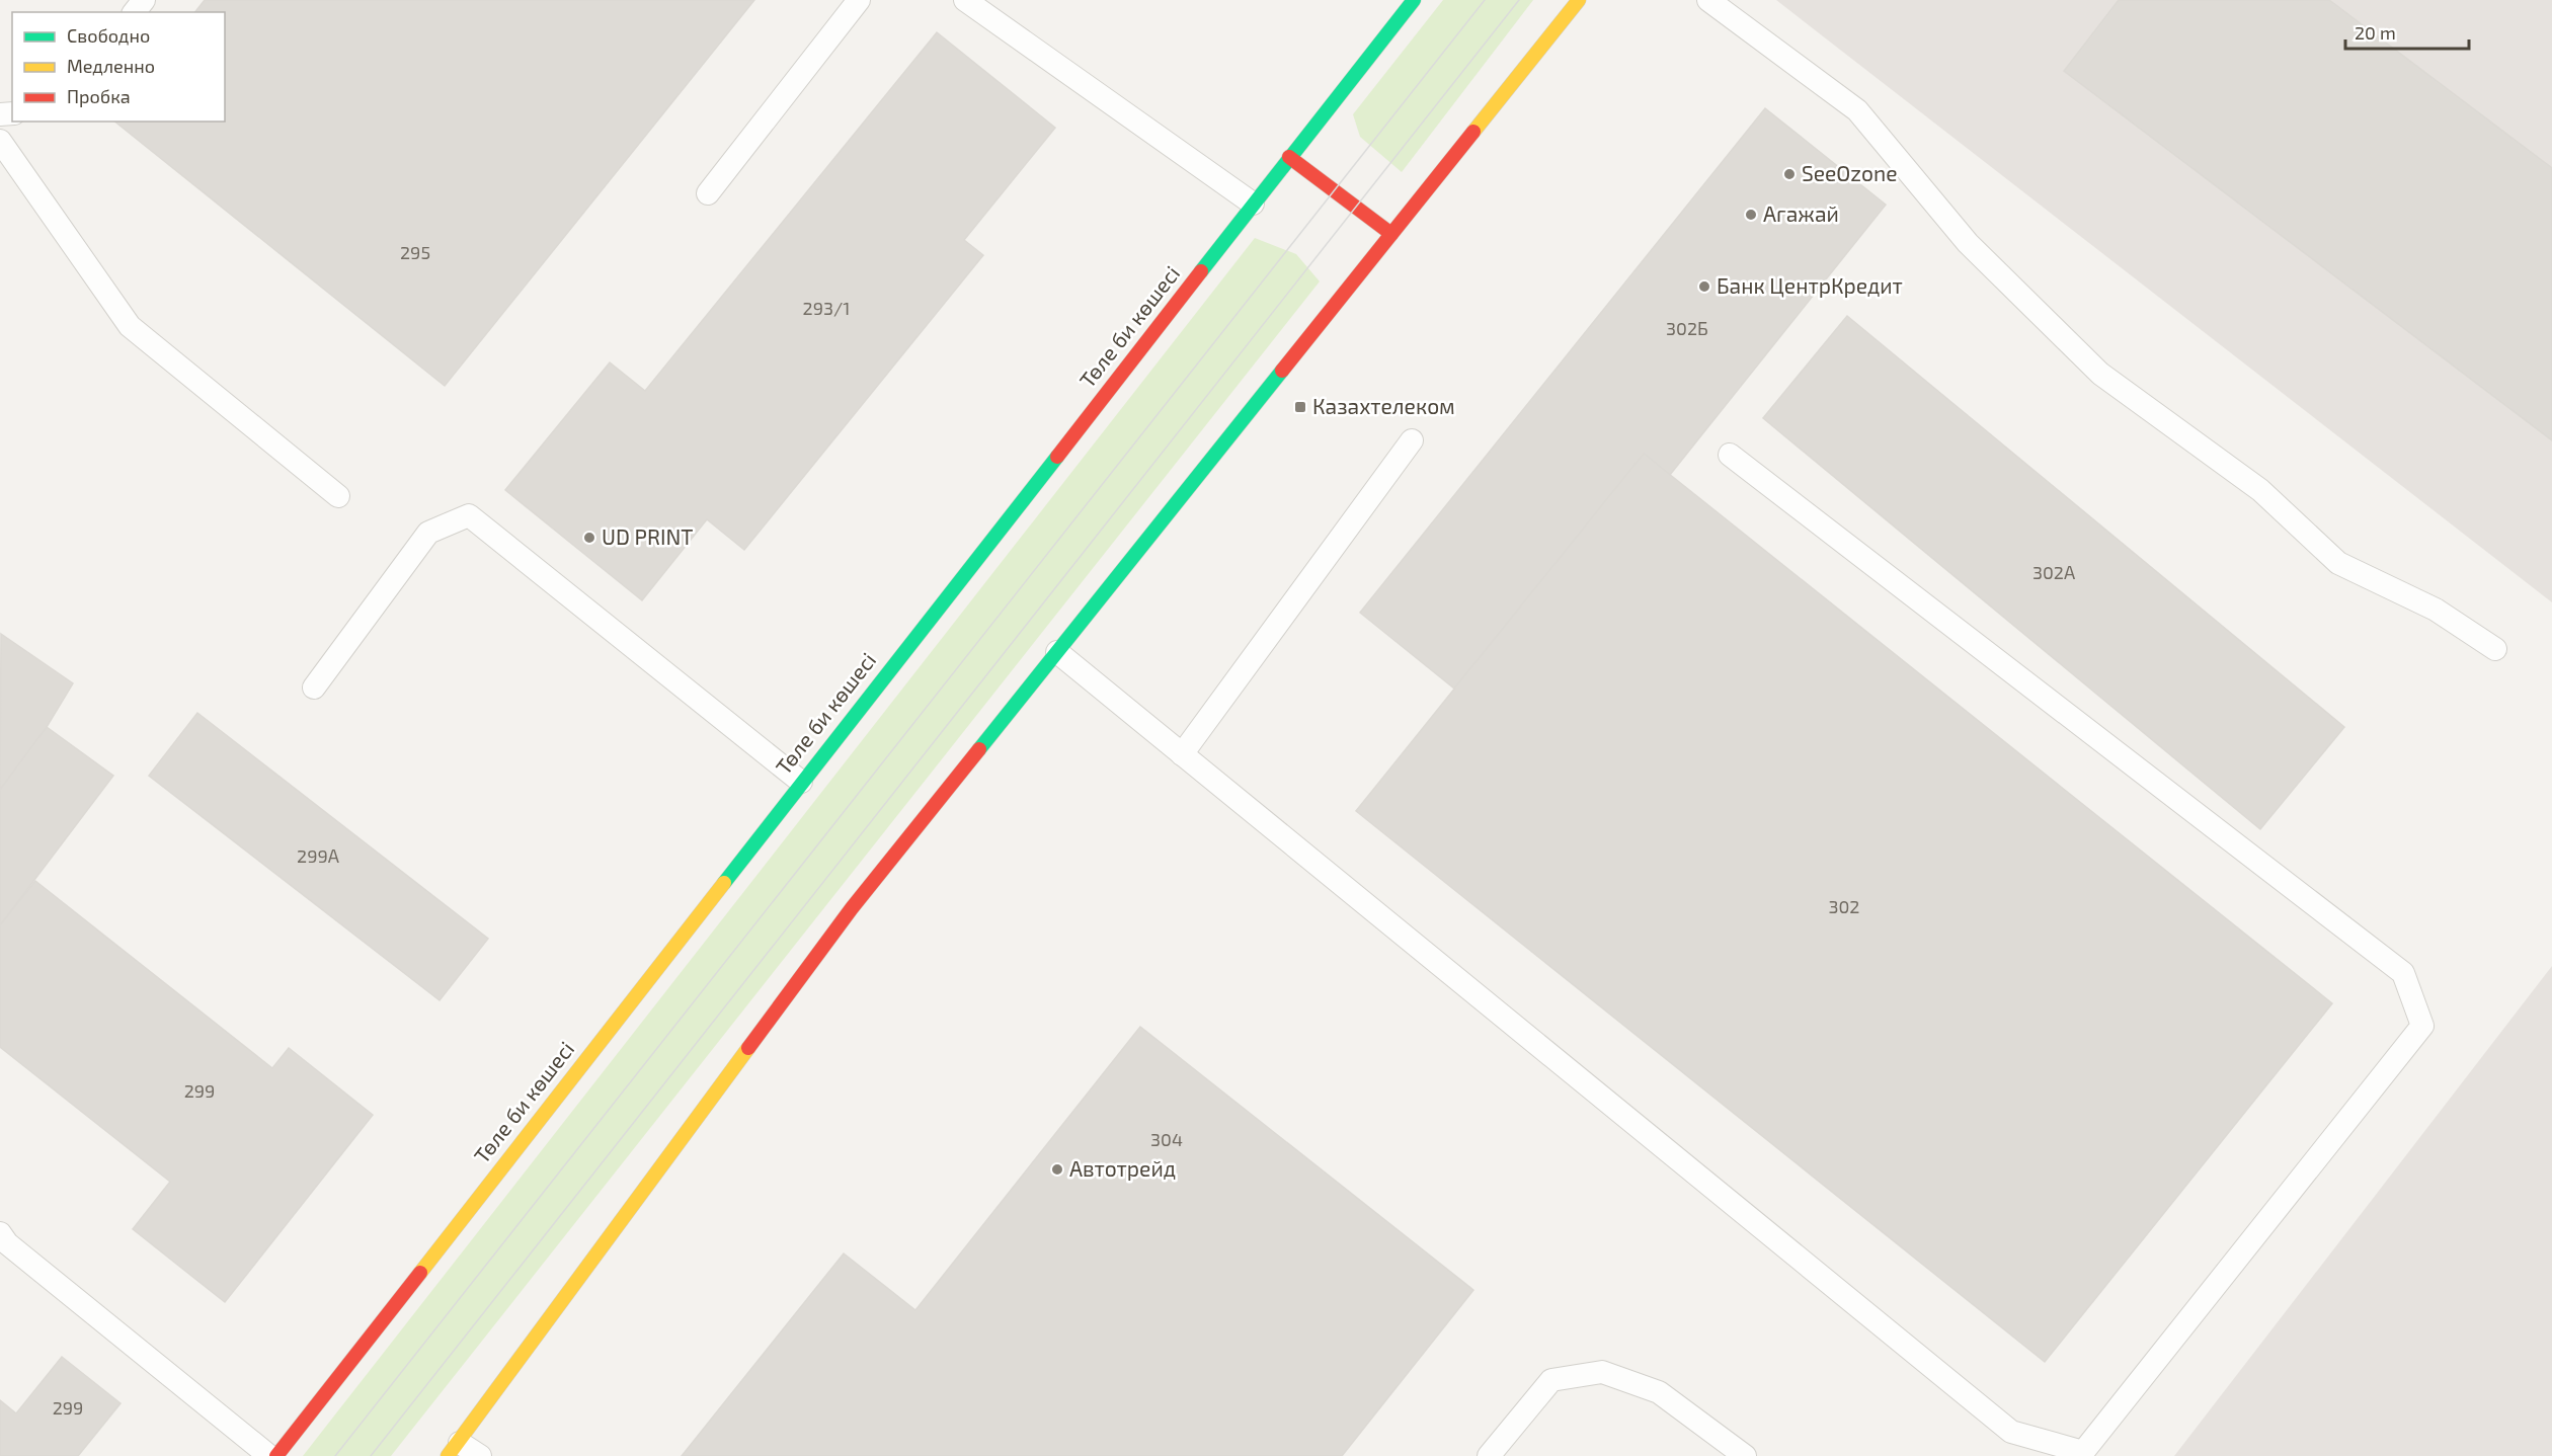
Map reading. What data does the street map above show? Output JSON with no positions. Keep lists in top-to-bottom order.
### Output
{
  "streets": {
    "main road": ["Төле би көшесі"]
  },
  "places": {
    "other": [
      "SeeОzone",
      "Агажай",
      "Банк ЦентрКредит",
      "UD PRINT",
      "Автотрейд"
    ],
    "transit": ["Казахтелеком"]
  },
  "house_numbers": [
    "295",
    "293/1",
    "302Б",
    "302А",
    "299А",
    "302",
    "299",
    "304",
    "299"
  ],
  "legend": ["Свободно", "Медленно", "Пробка"],
  "scale_bar": "20 m"
}
